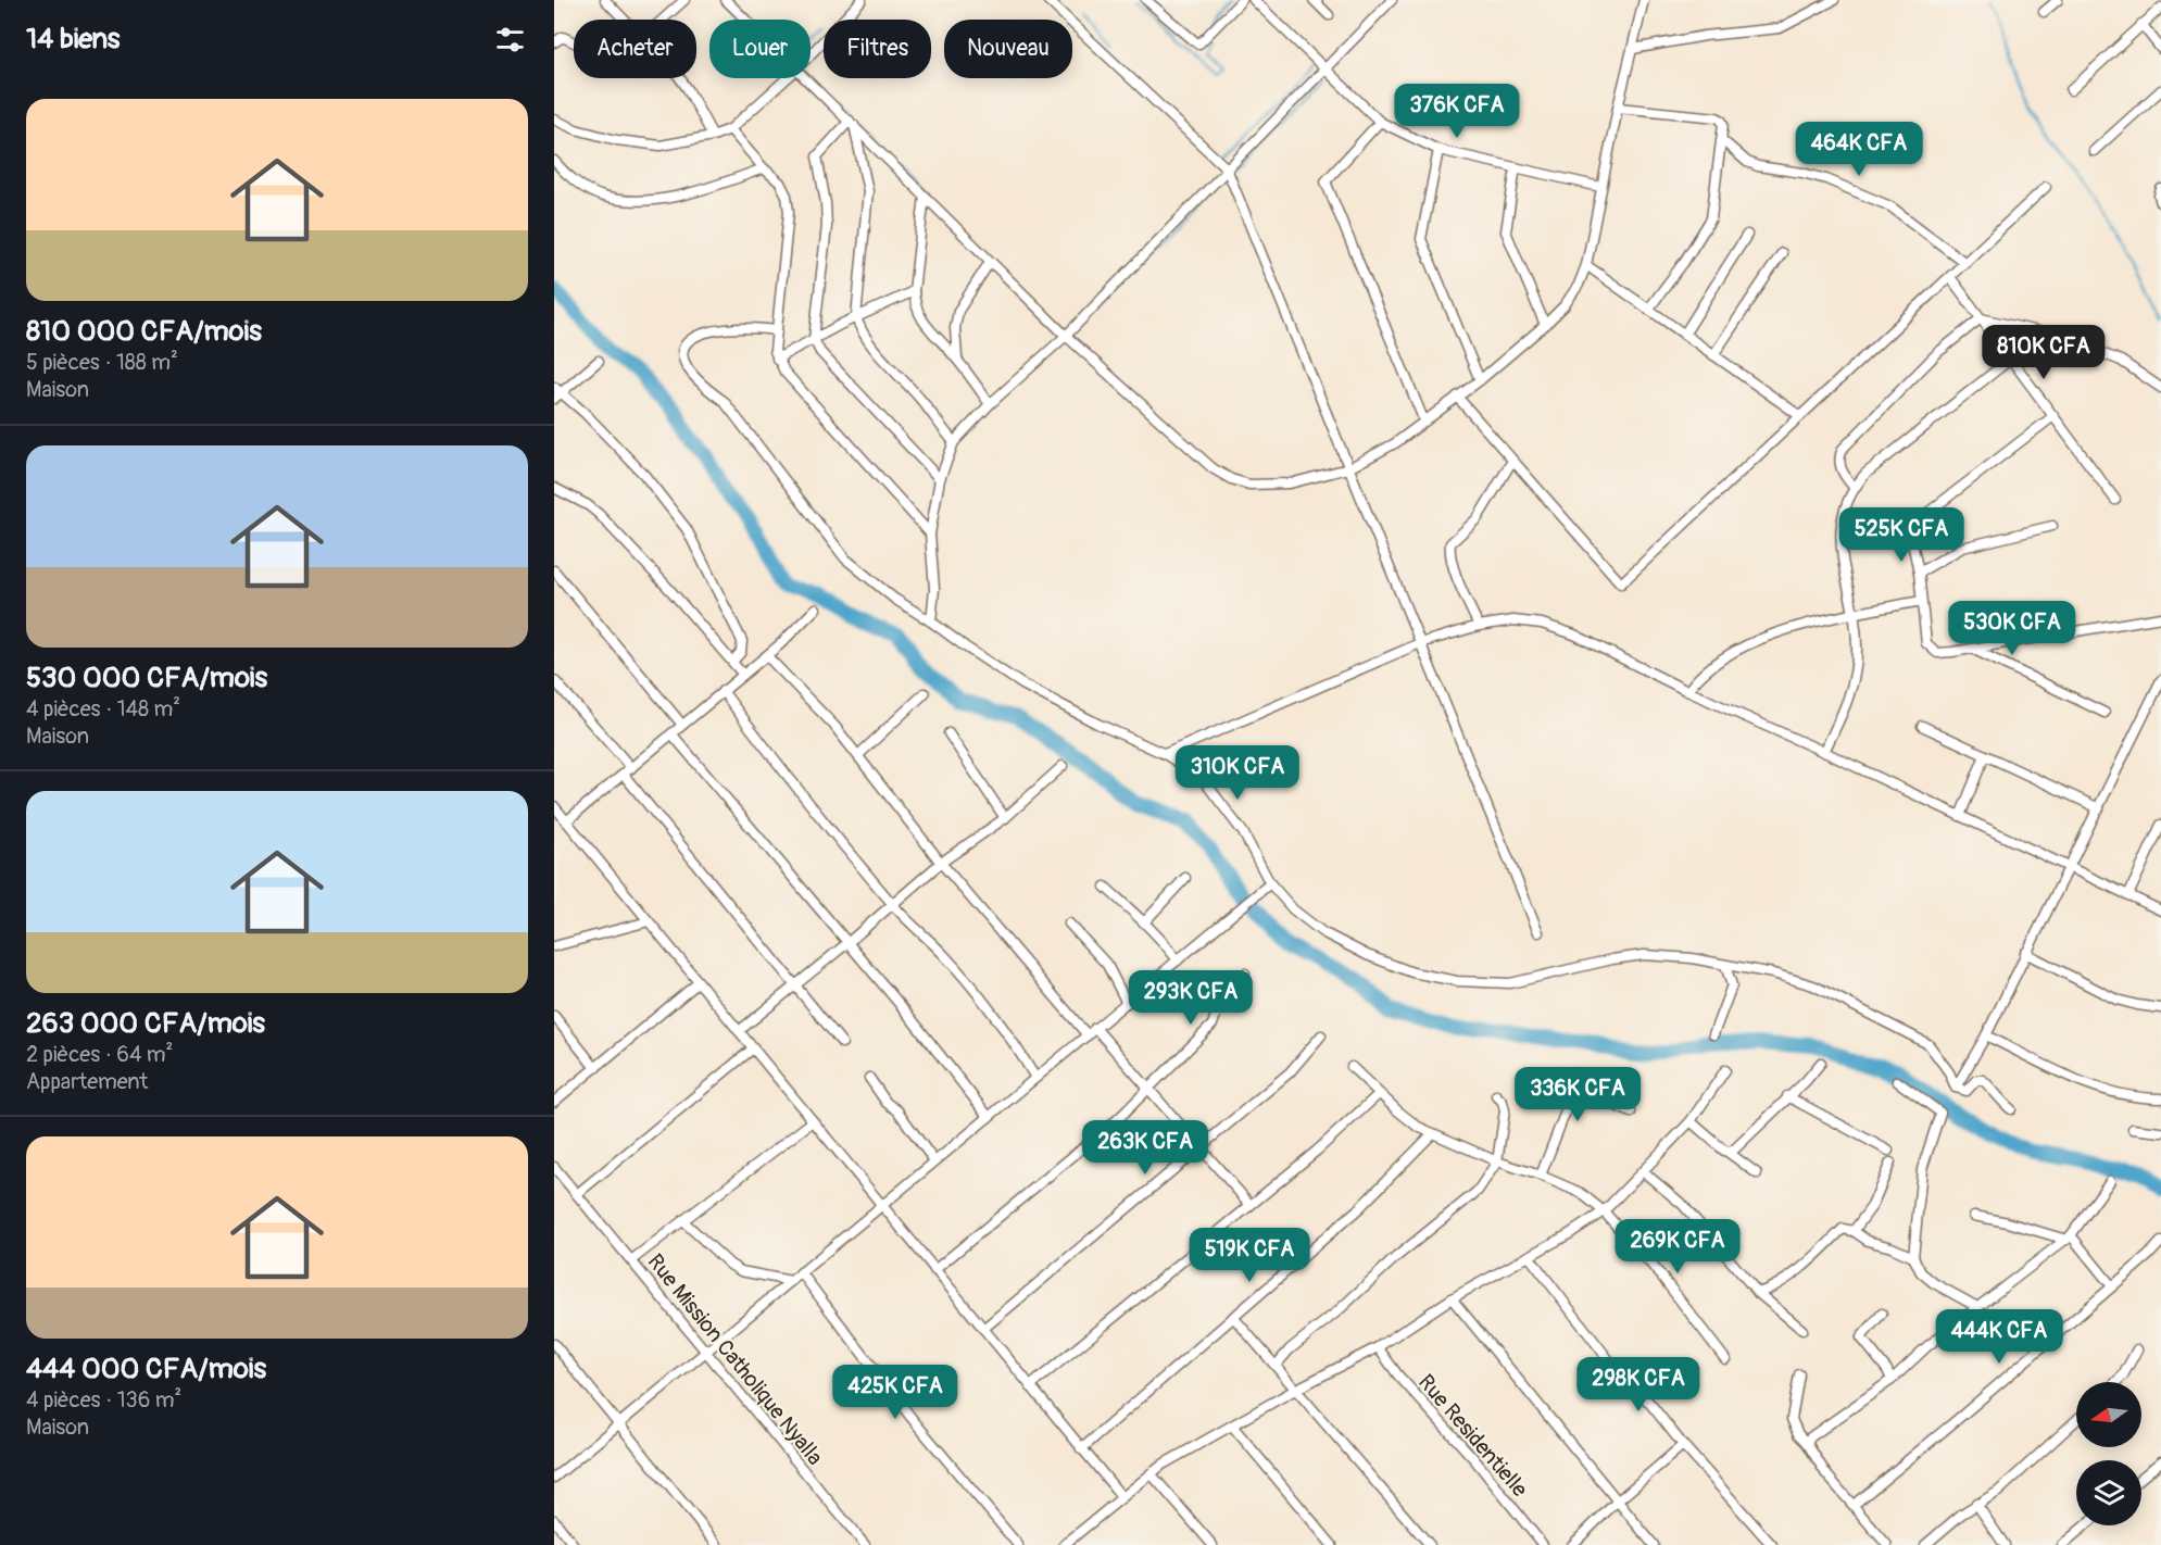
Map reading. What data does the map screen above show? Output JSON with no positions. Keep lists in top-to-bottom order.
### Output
{
  "streets": {
    "street": ["Rue Mission Catholique Nyalla", "Rue Residentielle"]
  },
  "north": "left",
  "page": {
    "heading": "14 biens",
    "chip": [
      "Acheter",
      "Louer",
      "Filtres",
      "Nouveau"
    ],
    "list": [
      {
        "name": "810 000 CFA/mois",
        "note": "5 pièces · 188 m² · Maison"
      },
      {
        "name": "530 000 CFA/mois",
        "note": "4 pièces · 148 m² · Maison"
      },
      {
        "name": "263 000 CFA/mois",
        "note": "2 pièces · 64 m² · Appartement"
      },
      {
        "name": "444 000 CFA/mois",
        "note": "4 pièces · 136 m² · Maison"
      }
    ],
    "price": [
      "376K CFA",
      "464K CFA",
      "810K CFA",
      "525K CFA",
      "530K CFA",
      "310K CFA",
      "293K CFA",
      "336K CFA",
      "263K CFA",
      "269K CFA",
      "519K CFA",
      "444K CFA",
      "298K CFA",
      "425K CFA"
    ]
  }
}
